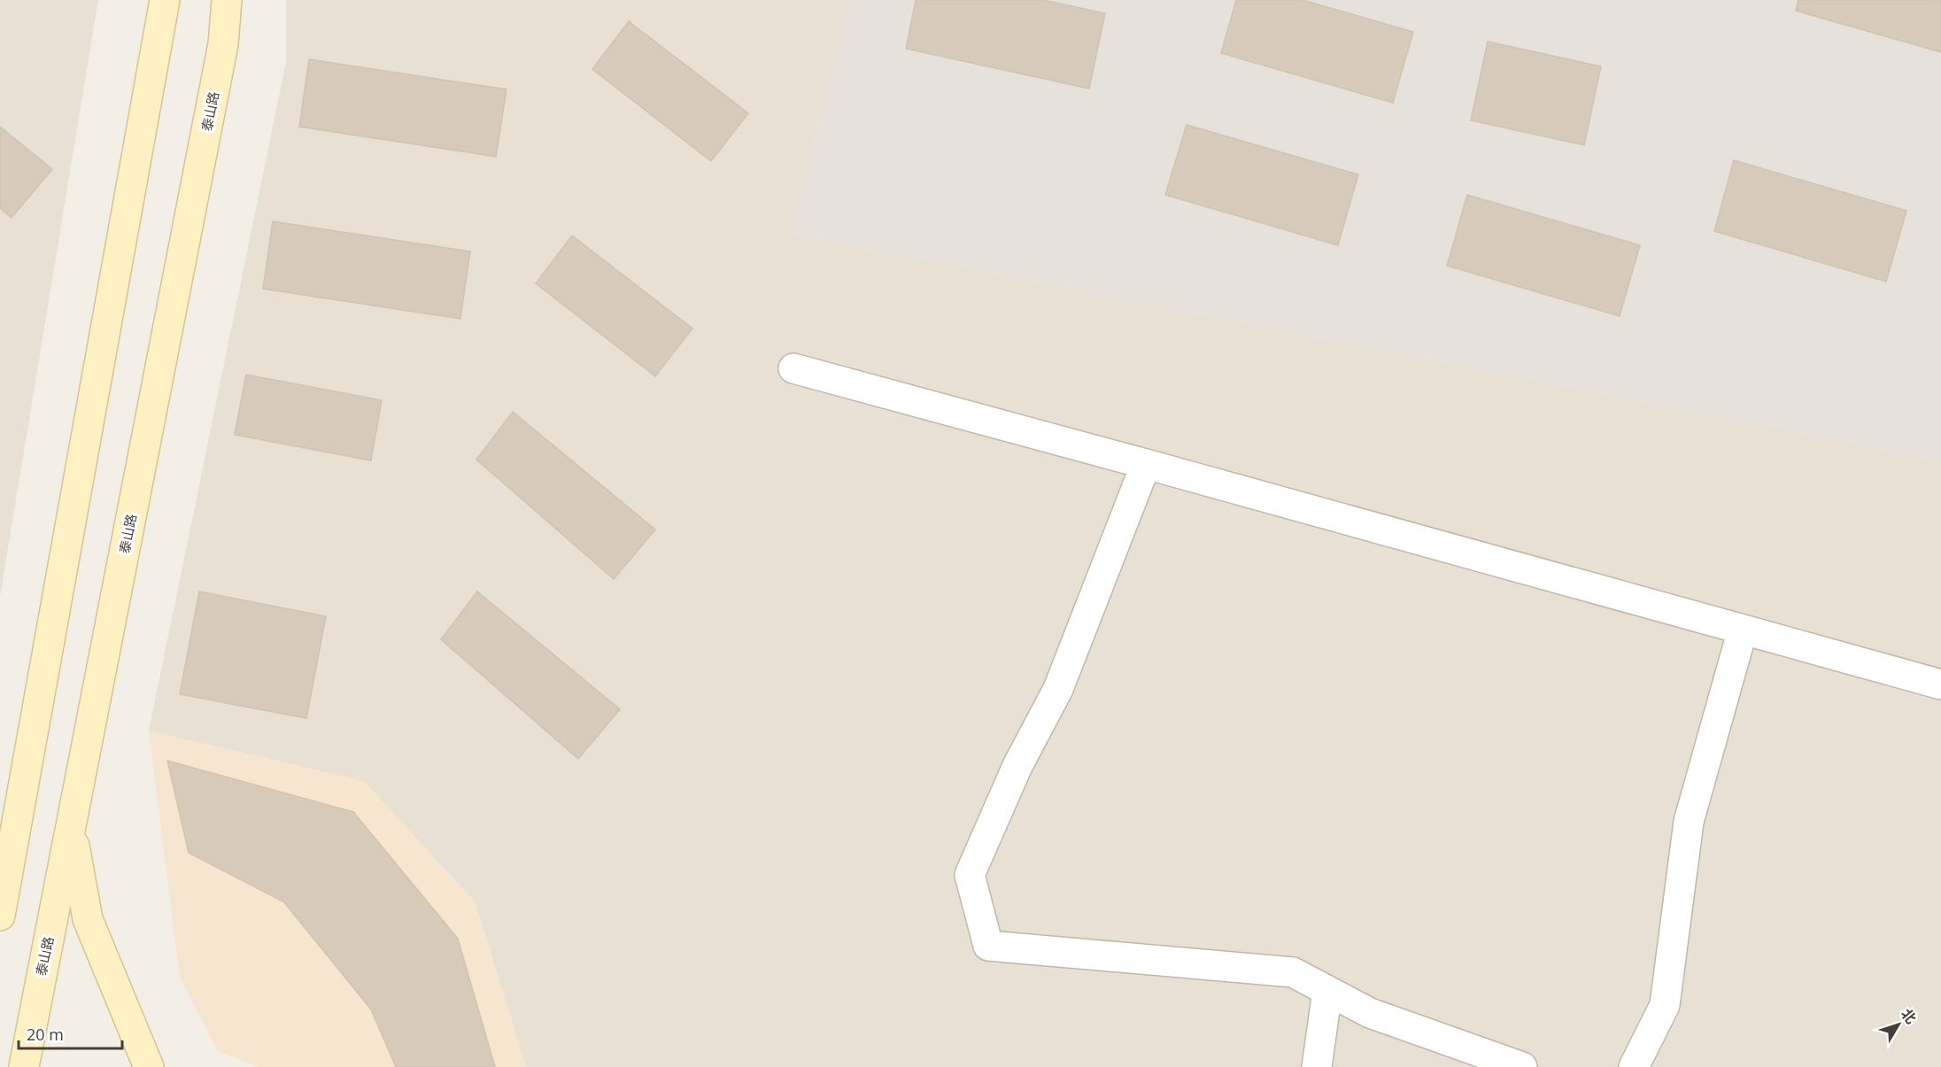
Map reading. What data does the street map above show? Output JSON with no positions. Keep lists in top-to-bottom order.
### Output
{
  "streets": {
    "main road": ["泰山路"]
  },
  "scale_bar": "20 m",
  "north": "top right"
}
